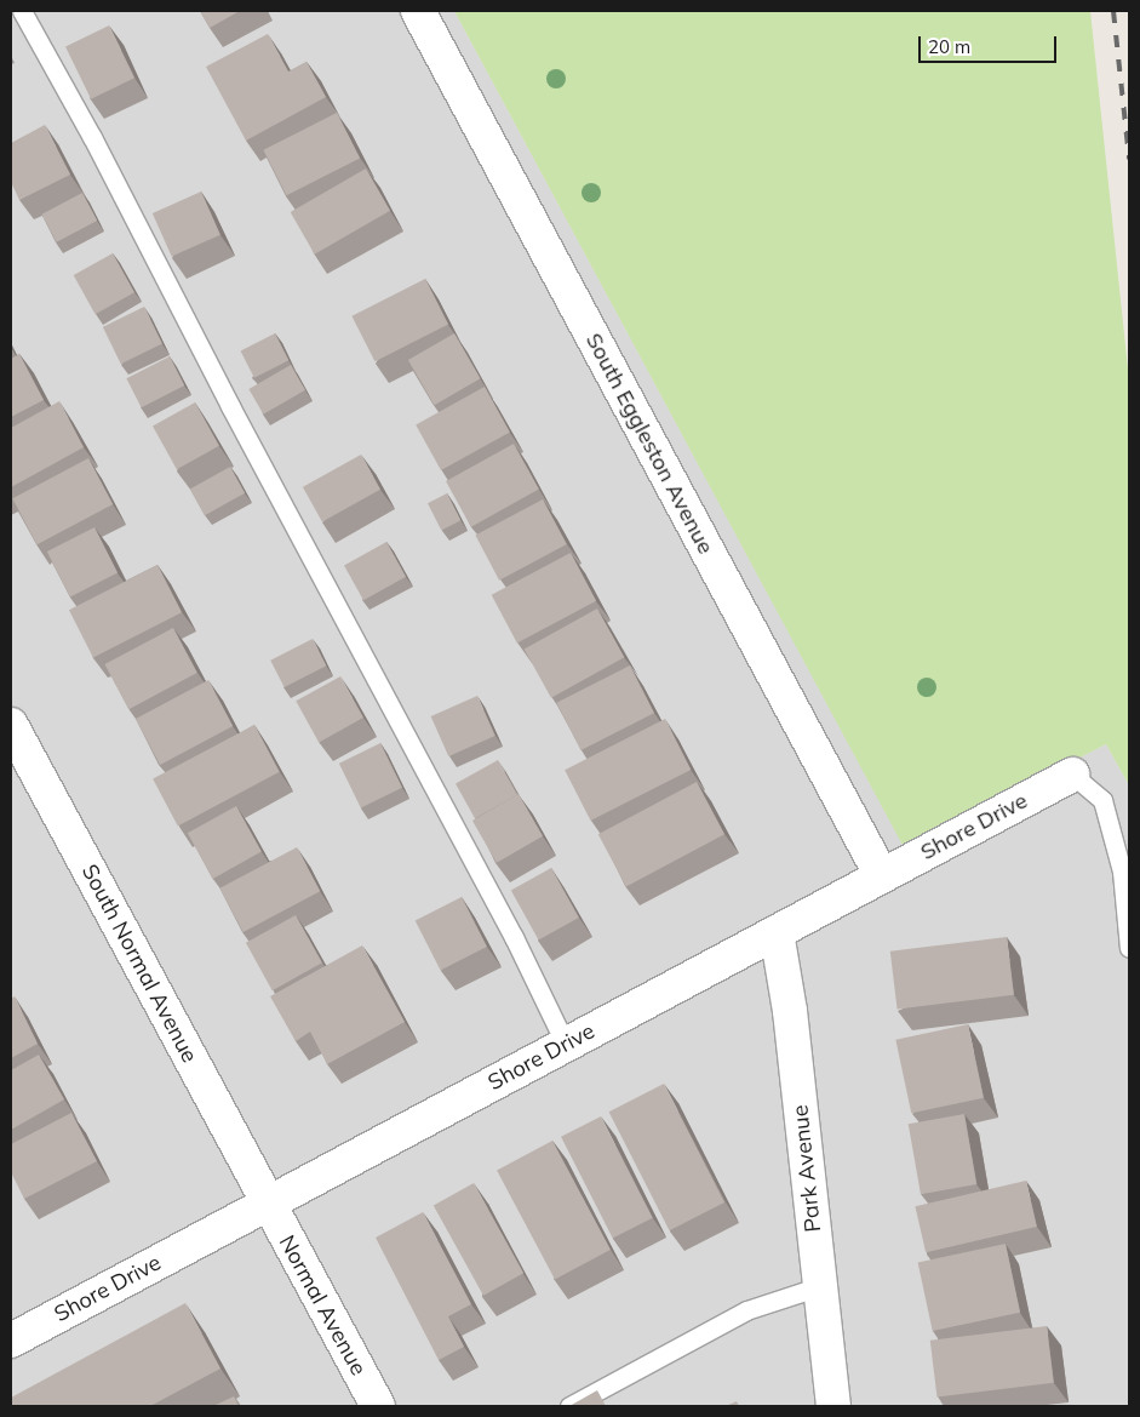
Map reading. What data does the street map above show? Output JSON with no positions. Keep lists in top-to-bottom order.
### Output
{
  "streets": {
    "street": [
      "South Eggleston Avenue",
      "Shore Drive",
      "South Normal Avenue",
      "Park Avenue",
      "Normal Avenue"
    ]
  },
  "crossings": [
    ["South Eggleston Avenue", "Shore Drive"],
    ["Shore Drive", "South Normal Avenue"],
    ["Shore Drive", "Park Avenue"],
    ["Shore Drive", "Normal Avenue"],
    ["South Normal Avenue", "Normal Avenue"]
  ],
  "scale_bar": "20 m"
}
